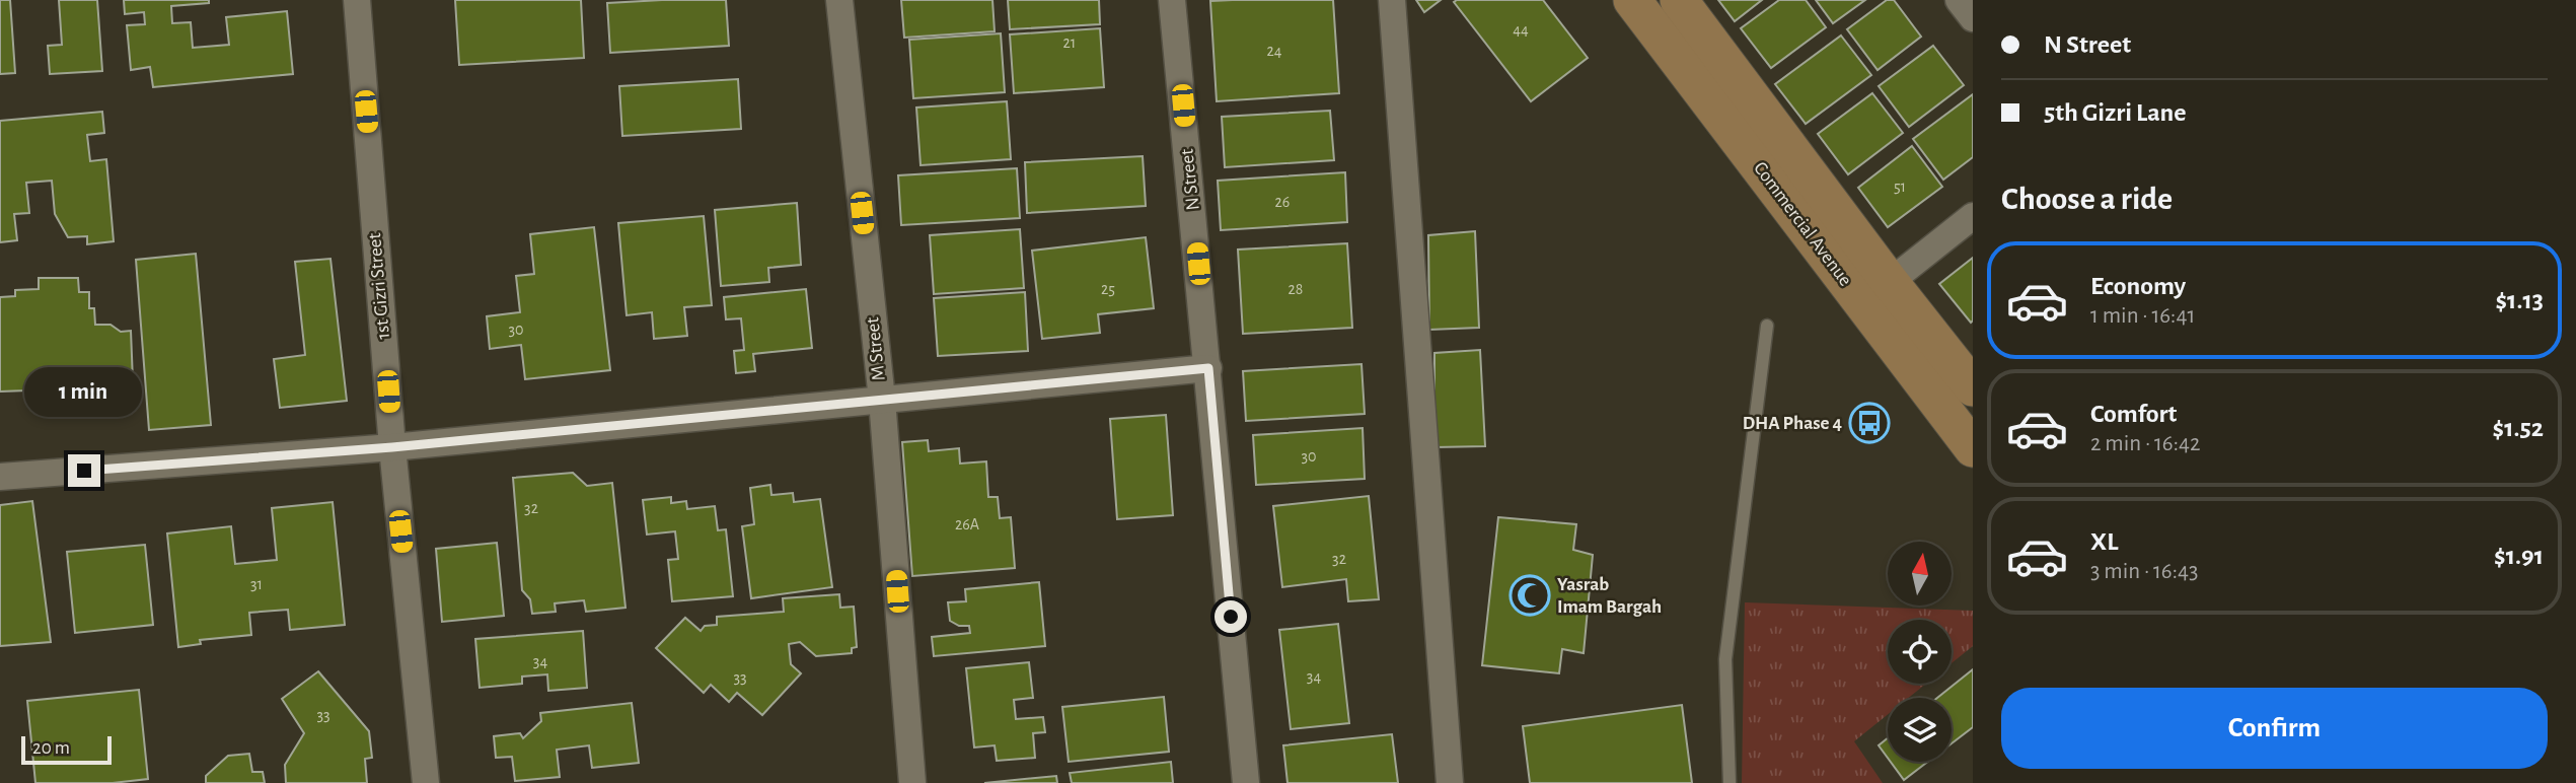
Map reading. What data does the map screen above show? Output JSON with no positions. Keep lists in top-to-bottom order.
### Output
{
  "streets": {
    "main road": ["Commercial Avenue"],
    "street": ["N Street", "1st Gizri Street", "M Street"]
  },
  "places": {
    "bus stop": ["DHA Phase 4"],
    "mosque": ["Yasrab Imam Bargah"]
  },
  "house_numbers": [
    "44",
    "21",
    "24",
    "51",
    "26",
    "25",
    "28",
    "30",
    "30",
    "32",
    "26A",
    "32",
    "31",
    "34",
    "34",
    "33",
    "33"
  ],
  "scale_bar": "20 m",
  "north": "top",
  "page": {
    "banner": ["N Street", "5th Gizri Lane"],
    "heading": "Choose a ride",
    "list": [
      {
        "name": "Economy",
        "note": "1 min · 16:41",
        "value": "$1.13"
      },
      {
        "name": "Comfort",
        "note": "2 min · 16:42",
        "value": "$1.52"
      },
      {
        "name": "XL",
        "note": "3 min · 16:43",
        "value": "$1.91"
      }
    ],
    "bubble": "1 min",
    "buttons": "Confirm",
    "scale": "20 m"
  }
}
